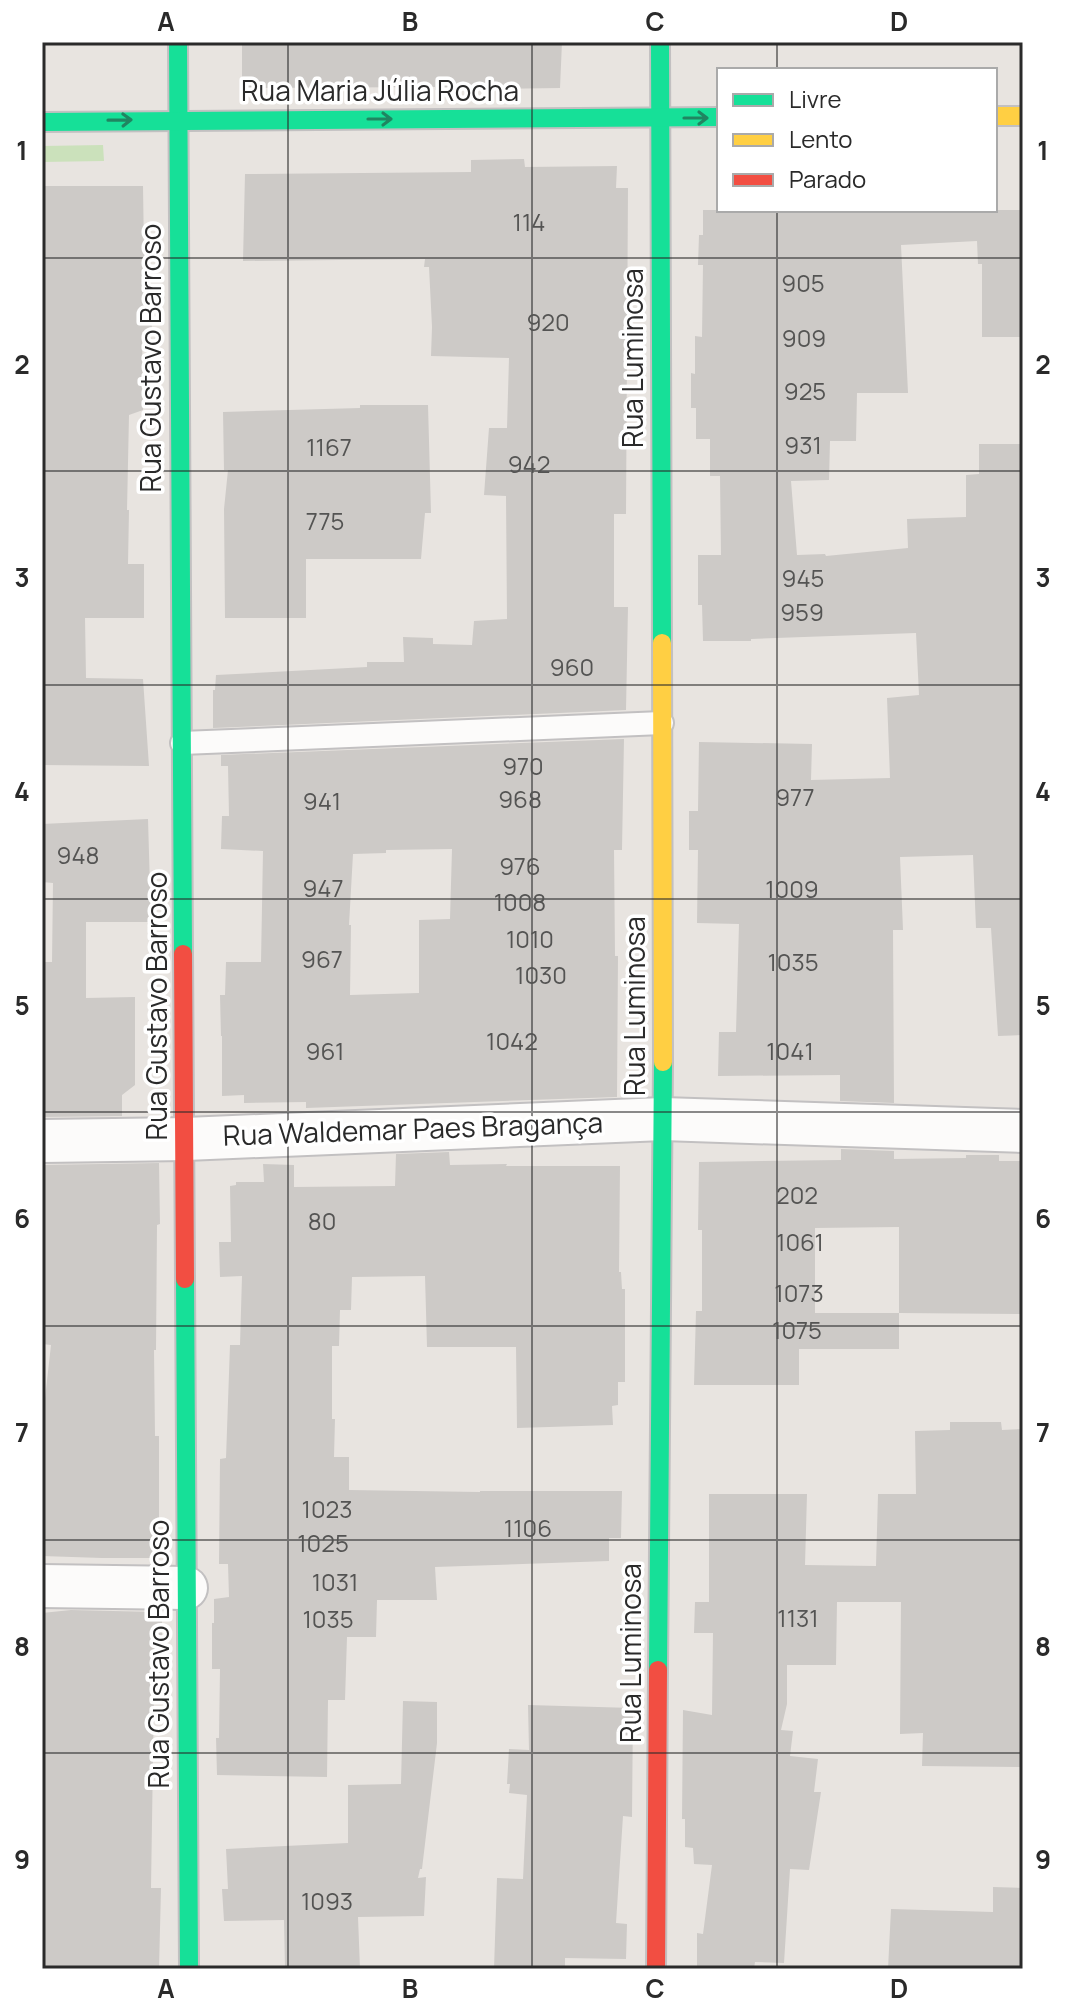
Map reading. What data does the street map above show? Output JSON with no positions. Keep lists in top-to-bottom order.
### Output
{
  "streets": {
    "street": [
      "Rua Maria Júlia Rocha",
      "Rua Gustavo Barroso",
      "Rua Luminosa",
      "Rua Waldemar Paes Bragança"
    ]
  },
  "crossings": [
    ["Rua Maria Júlia Rocha", "Rua Gustavo Barroso"],
    ["Rua Maria Júlia Rocha", "Rua Luminosa"],
    ["Rua Gustavo Barroso", "Rua Waldemar Paes Bragança"],
    ["Rua Luminosa", "Rua Waldemar Paes Bragança"]
  ],
  "one_way": ["Rua Maria Júlia Rocha"],
  "house_numbers": [
    "114",
    "905",
    "920",
    "909",
    "925",
    "931",
    "1167",
    "942",
    "775",
    "945",
    "959",
    "960",
    "970",
    "977",
    "968",
    "941",
    "948",
    "976",
    "947",
    "1009",
    "1008",
    "1010",
    "967",
    "1035",
    "1030",
    "1042",
    "961",
    "1041",
    "202",
    "80",
    "1061",
    "1073",
    "1075",
    "1023",
    "1106",
    "1025",
    "1031",
    "1131",
    "1035",
    "1093"
  ],
  "legend": ["Livre", "Lento", "Parado"],
  "grid": {
    "columns": [
      "A",
      "B",
      "C",
      "D"
    ],
    "rows": [
      "1",
      "2",
      "3",
      "4",
      "5",
      "6",
      "7",
      "8",
      "9"
    ]
  }
}
